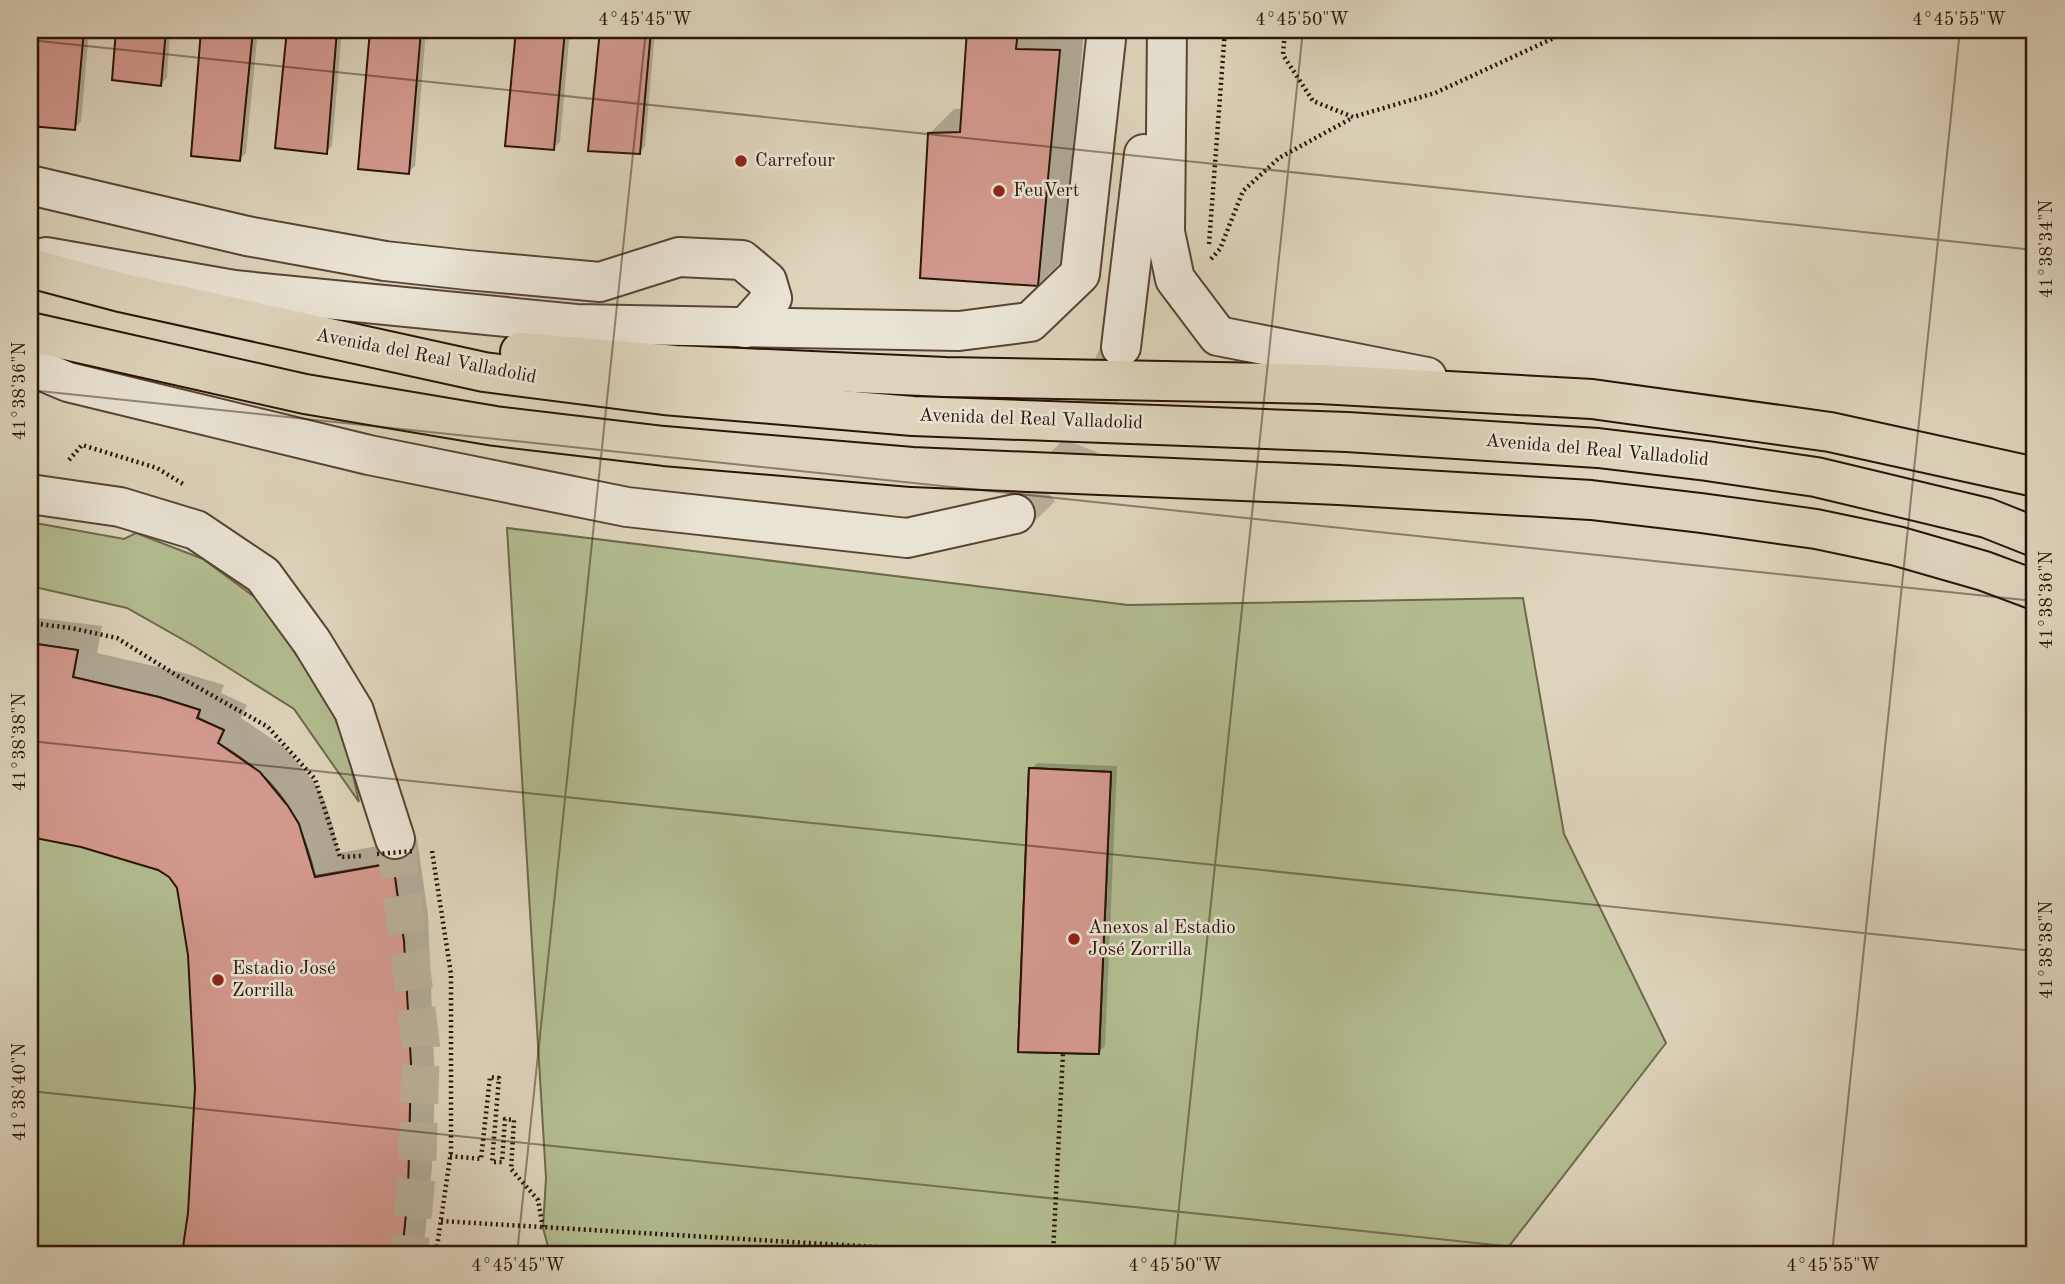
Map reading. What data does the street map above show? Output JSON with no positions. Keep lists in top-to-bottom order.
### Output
{
  "streets": {
    "highway": ["Avenida del Real Valladolid"]
  },
  "places": [
    "Carrefour",
    "FeuVert",
    "Anexos al Estadio José Zorrilla",
    "Estadio José Zorrilla"
  ],
  "coordinates": [
    "4°45'45\"W",
    "4°45'50\"W",
    "4°45'55\"W",
    "41°38'34\"N",
    "41°38'36\"N",
    "41°38'38\"N",
    "41°38'40\"N"
  ]
}
